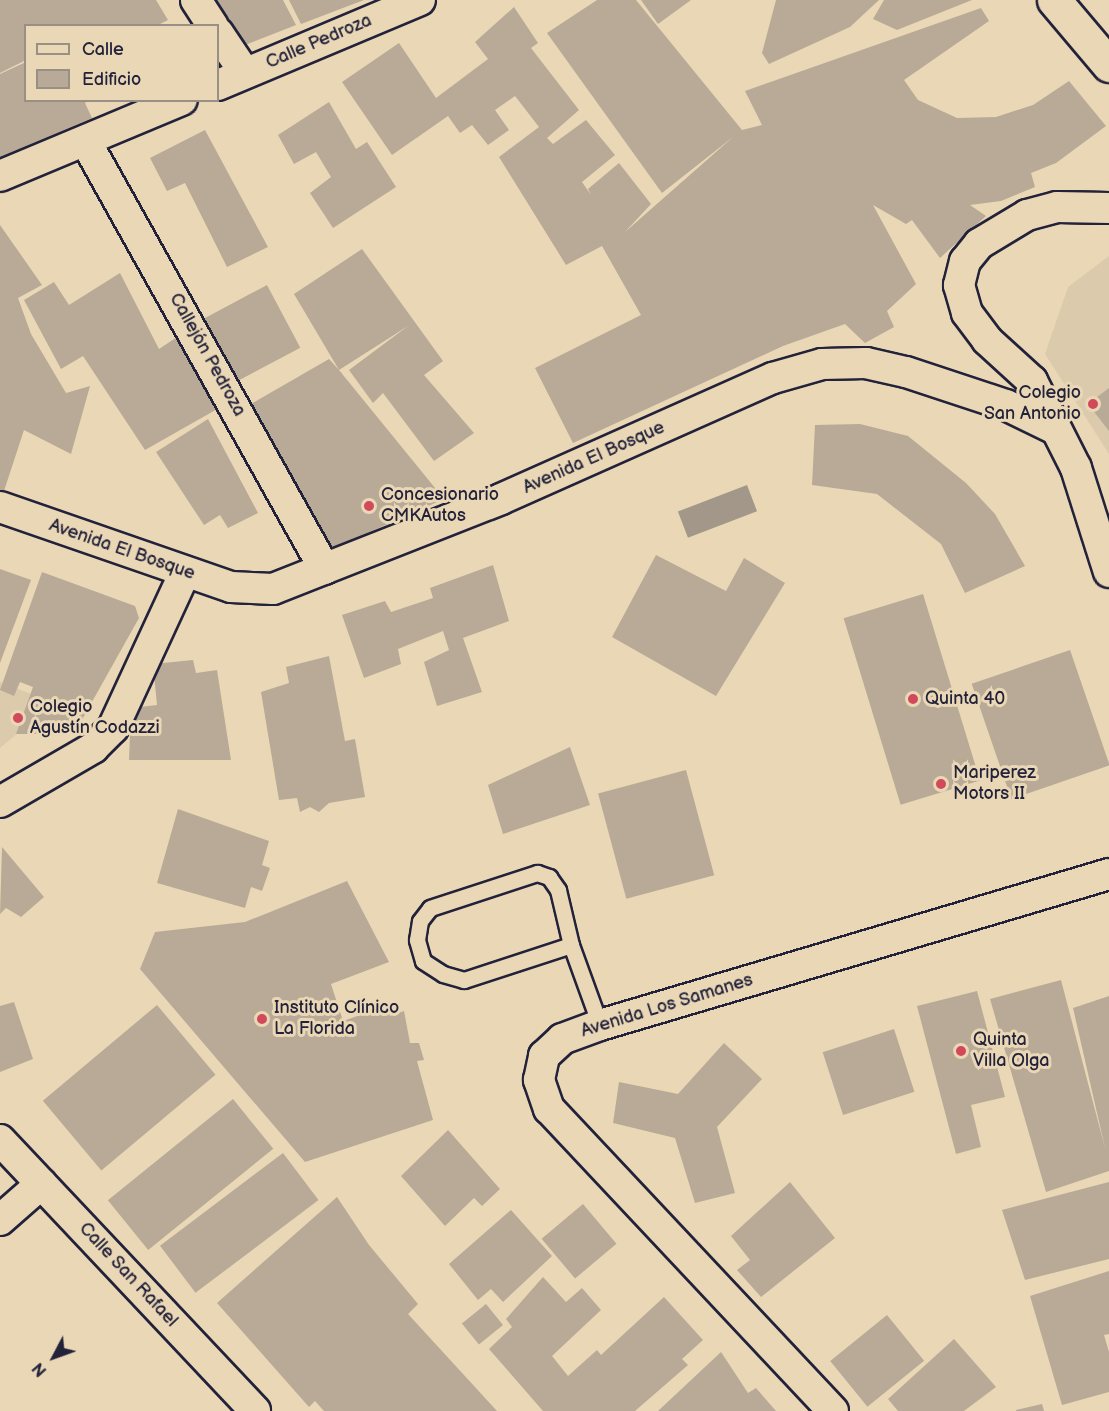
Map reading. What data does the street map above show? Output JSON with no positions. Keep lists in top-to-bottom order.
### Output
{
  "streets": {
    "street": [
      "Calle Pedroza",
      "Callejón Pedroza",
      "Avenida El Bosque",
      "Avenida Los Samanes",
      "Calle San Rafael"
    ]
  },
  "crossings": [
    ["Callejón Pedroza", "Avenida El Bosque"]
  ],
  "places": [
    "Colegio San Antonio",
    "Concesionario CMKAutos",
    "Quinta 40",
    "Colegio Agustín Codazzi",
    "Mariperez Motors II",
    "Instituto Clínico La Florida",
    "Quinta Villa Olga"
  ],
  "legend": ["Calle", "Edificio"],
  "north": "bottom left"
}
